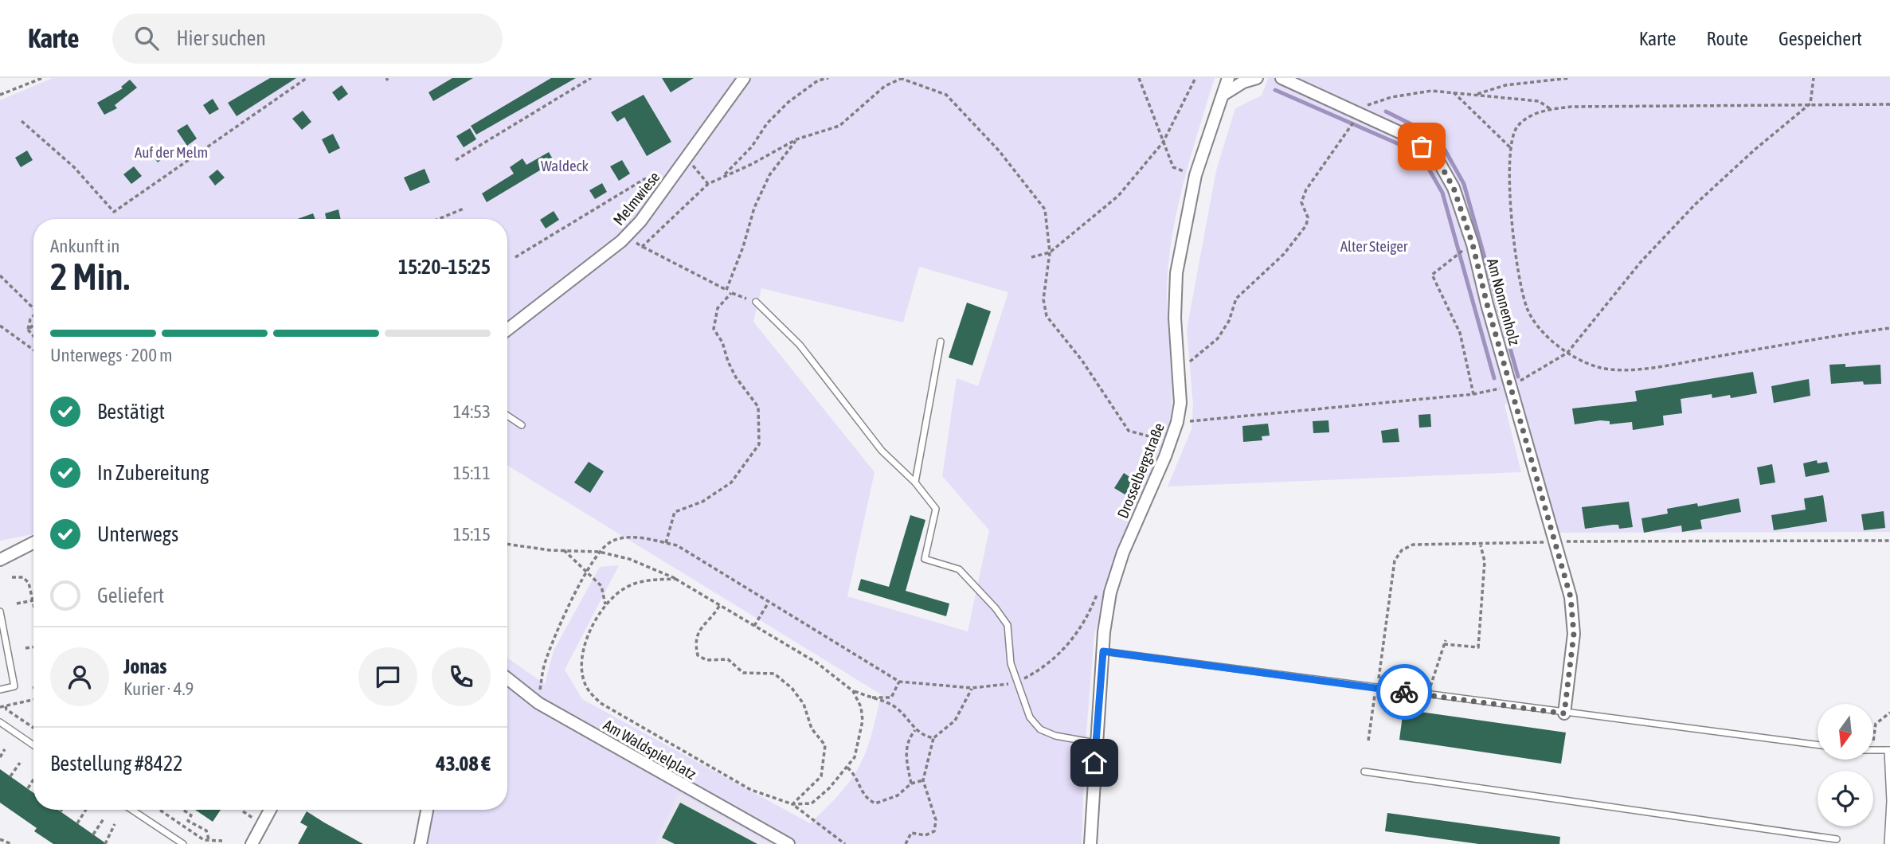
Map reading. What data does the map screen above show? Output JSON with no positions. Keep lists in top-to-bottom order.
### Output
{
  "streets": {
    "street": [
      "Melmwiese",
      "Am Nonnenholz",
      "Drosselbergstraße",
      "Am Waldspielplatz"
    ]
  },
  "parks": ["Auf der Melm", "Waldeck", "Alter Steiger"],
  "north": "bottom",
  "page": {
    "header": "Karte",
    "search": "Hier suchen",
    "nav": ["Karte", "Route", "Gespeichert"],
    "heading": ["2 Min.", "Ankunft in", "15:20–15:25"],
    "panel": [
      "Jonas",
      "Kurier · 4.9",
      "Bestellung #8422",
      "43.08 €"
    ],
    "bar": "Unterwegs · 200 m",
    "list": [
      ["Bestätigt", "14:53"],
      ["In Zubereitung", "15:11"],
      ["Unterwegs", "15:15"],
      "Geliefert"
    ]
  }
}
